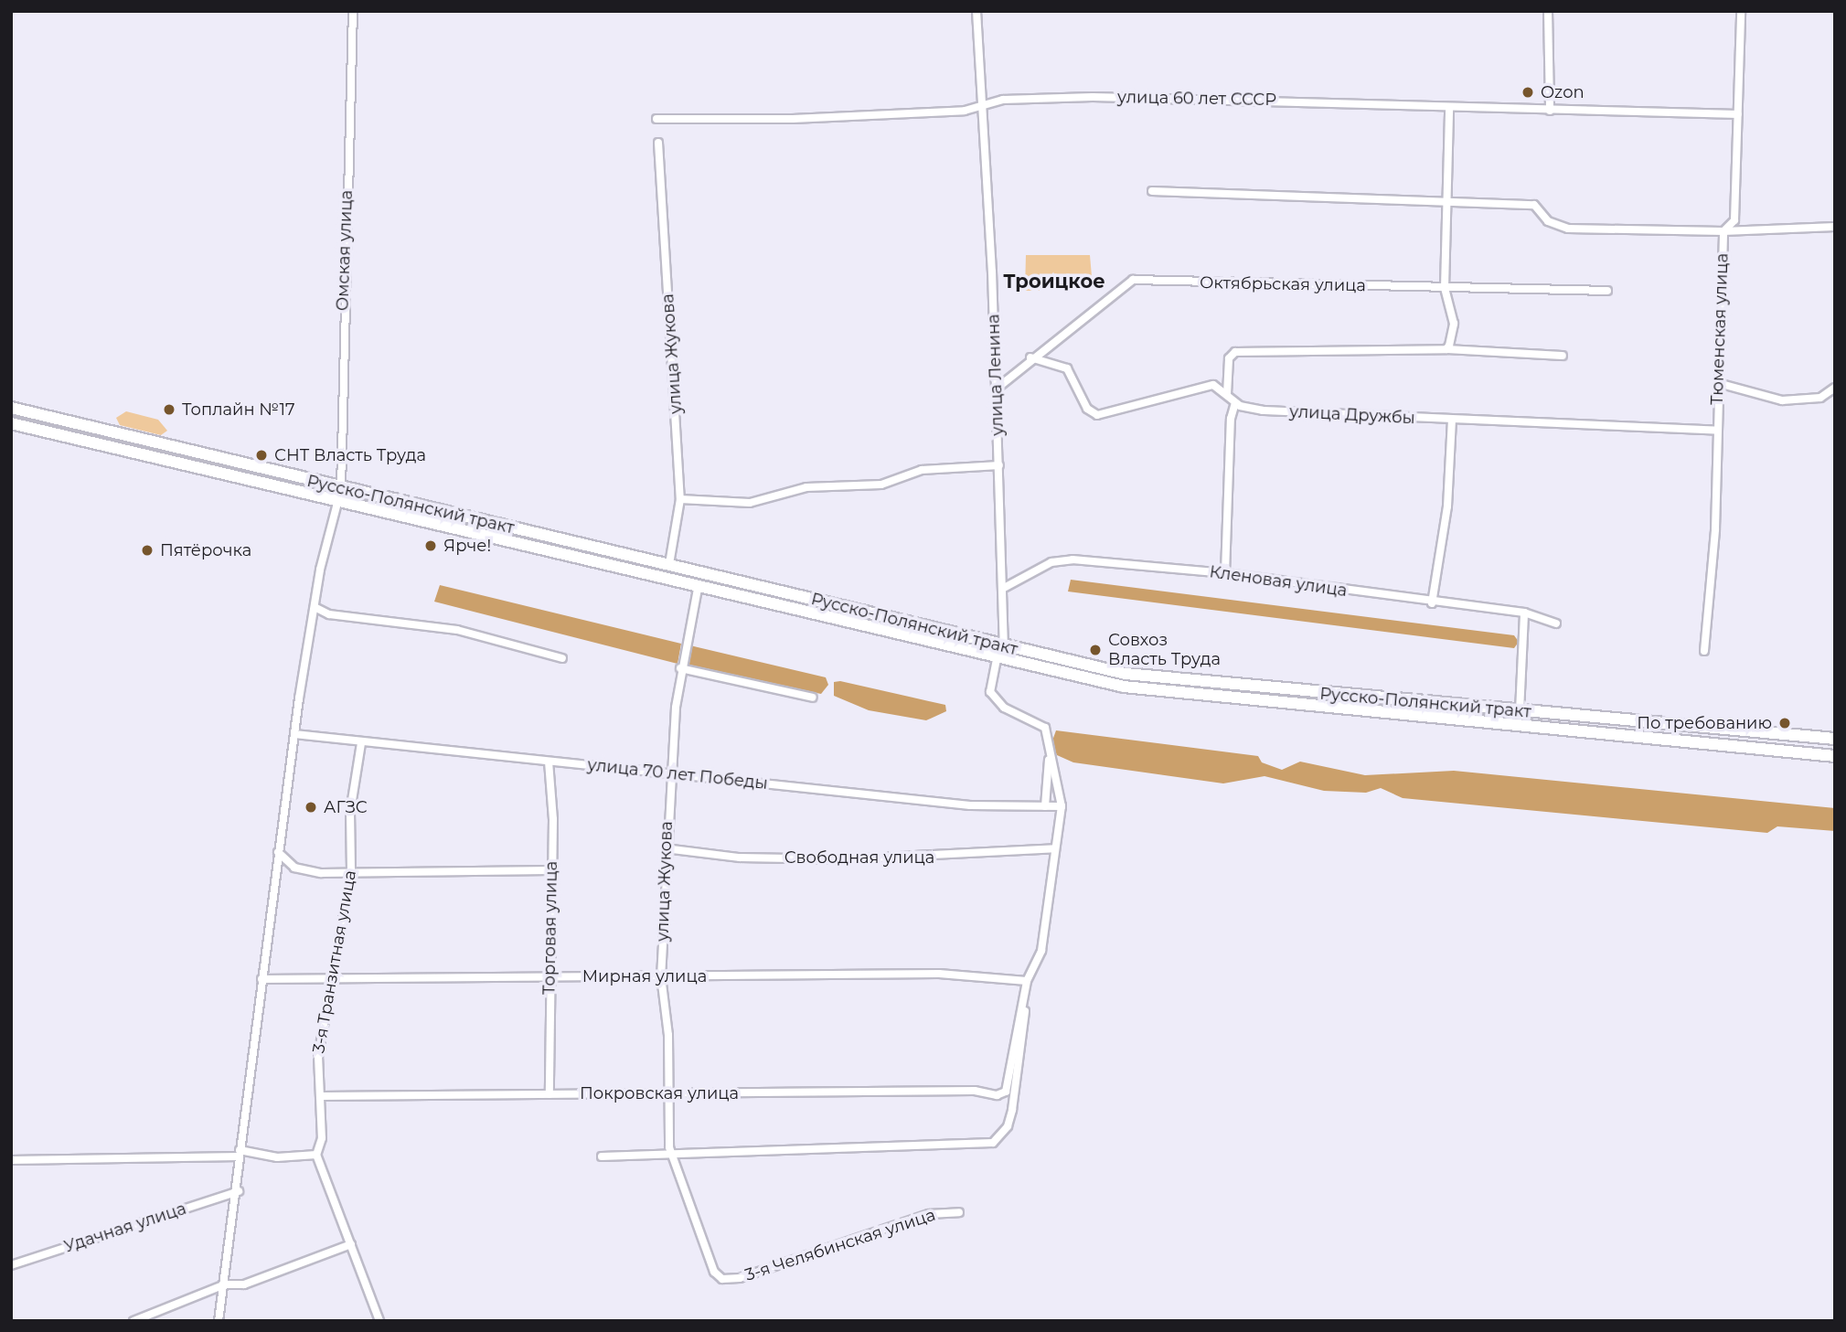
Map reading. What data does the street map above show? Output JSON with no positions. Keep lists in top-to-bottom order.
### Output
{
  "streets": {
    "main road": ["Русско-Полянский тракт"],
    "street": [
      "улица 60 лет СССР",
      "Омская улица",
      "Октябрьская улица",
      "Тюменская улица",
      "улица Жукова",
      "улица Ленина",
      "улица Дружбы",
      "Кленовая улица",
      "улица 70 лет Победы",
      "Свободная улица",
      "Торговая улица",
      "3-я Транзитная улица",
      "Мирная улица",
      "Покровская улица",
      "Удачная улица",
      "3-я Челябинская улица"
    ]
  },
  "crossings": [
    ["улица 60 лет СССР", "Тюменская улица"],
    ["улица 60 лет СССР", "улица Ленина"],
    ["Омская улица", "Русско-Полянский тракт"],
    ["Омская улица", "улица 70 лет Победы"],
    ["Омская улица", "Мирная улица"],
    ["Омская улица", "Удачная улица"],
    ["Октябрьская улица", "улица Ленина"],
    ["Тюменская улица", "улица Дружбы"],
    ["улица Жукова", "Русско-Полянский тракт"],
    ["улица Жукова", "улица 70 лет Победы"],
    ["улица Жукова", "Свободная улица"],
    ["улица Жукова", "Мирная улица"],
    ["улица Жукова", "Покровская улица"],
    ["улица Жукова", "3-я Челябинская улица"],
    ["улица Ленина", "Русско-Полянский тракт"],
    ["улица Ленина", "Кленовая улица"],
    ["улица 70 лет Победы", "Торговая улица"],
    ["улица 70 лет Победы", "3-я Транзитная улица"],
    ["Торговая улица", "Мирная улица"],
    ["Торговая улица", "Покровская улица"],
    ["3-я Транзитная улица", "Мирная улица"],
    ["3-я Транзитная улица", "Покровская улица"]
  ],
  "districts": ["Троицкое"],
  "places": [
    "Ozon",
    "Топлайн №17",
    "СНТ Власть Труда",
    "Ярче!",
    "Пятёрочка",
    "Совхоз Власть Труда",
    "По требованию",
    "АГЗС"
  ]
}
